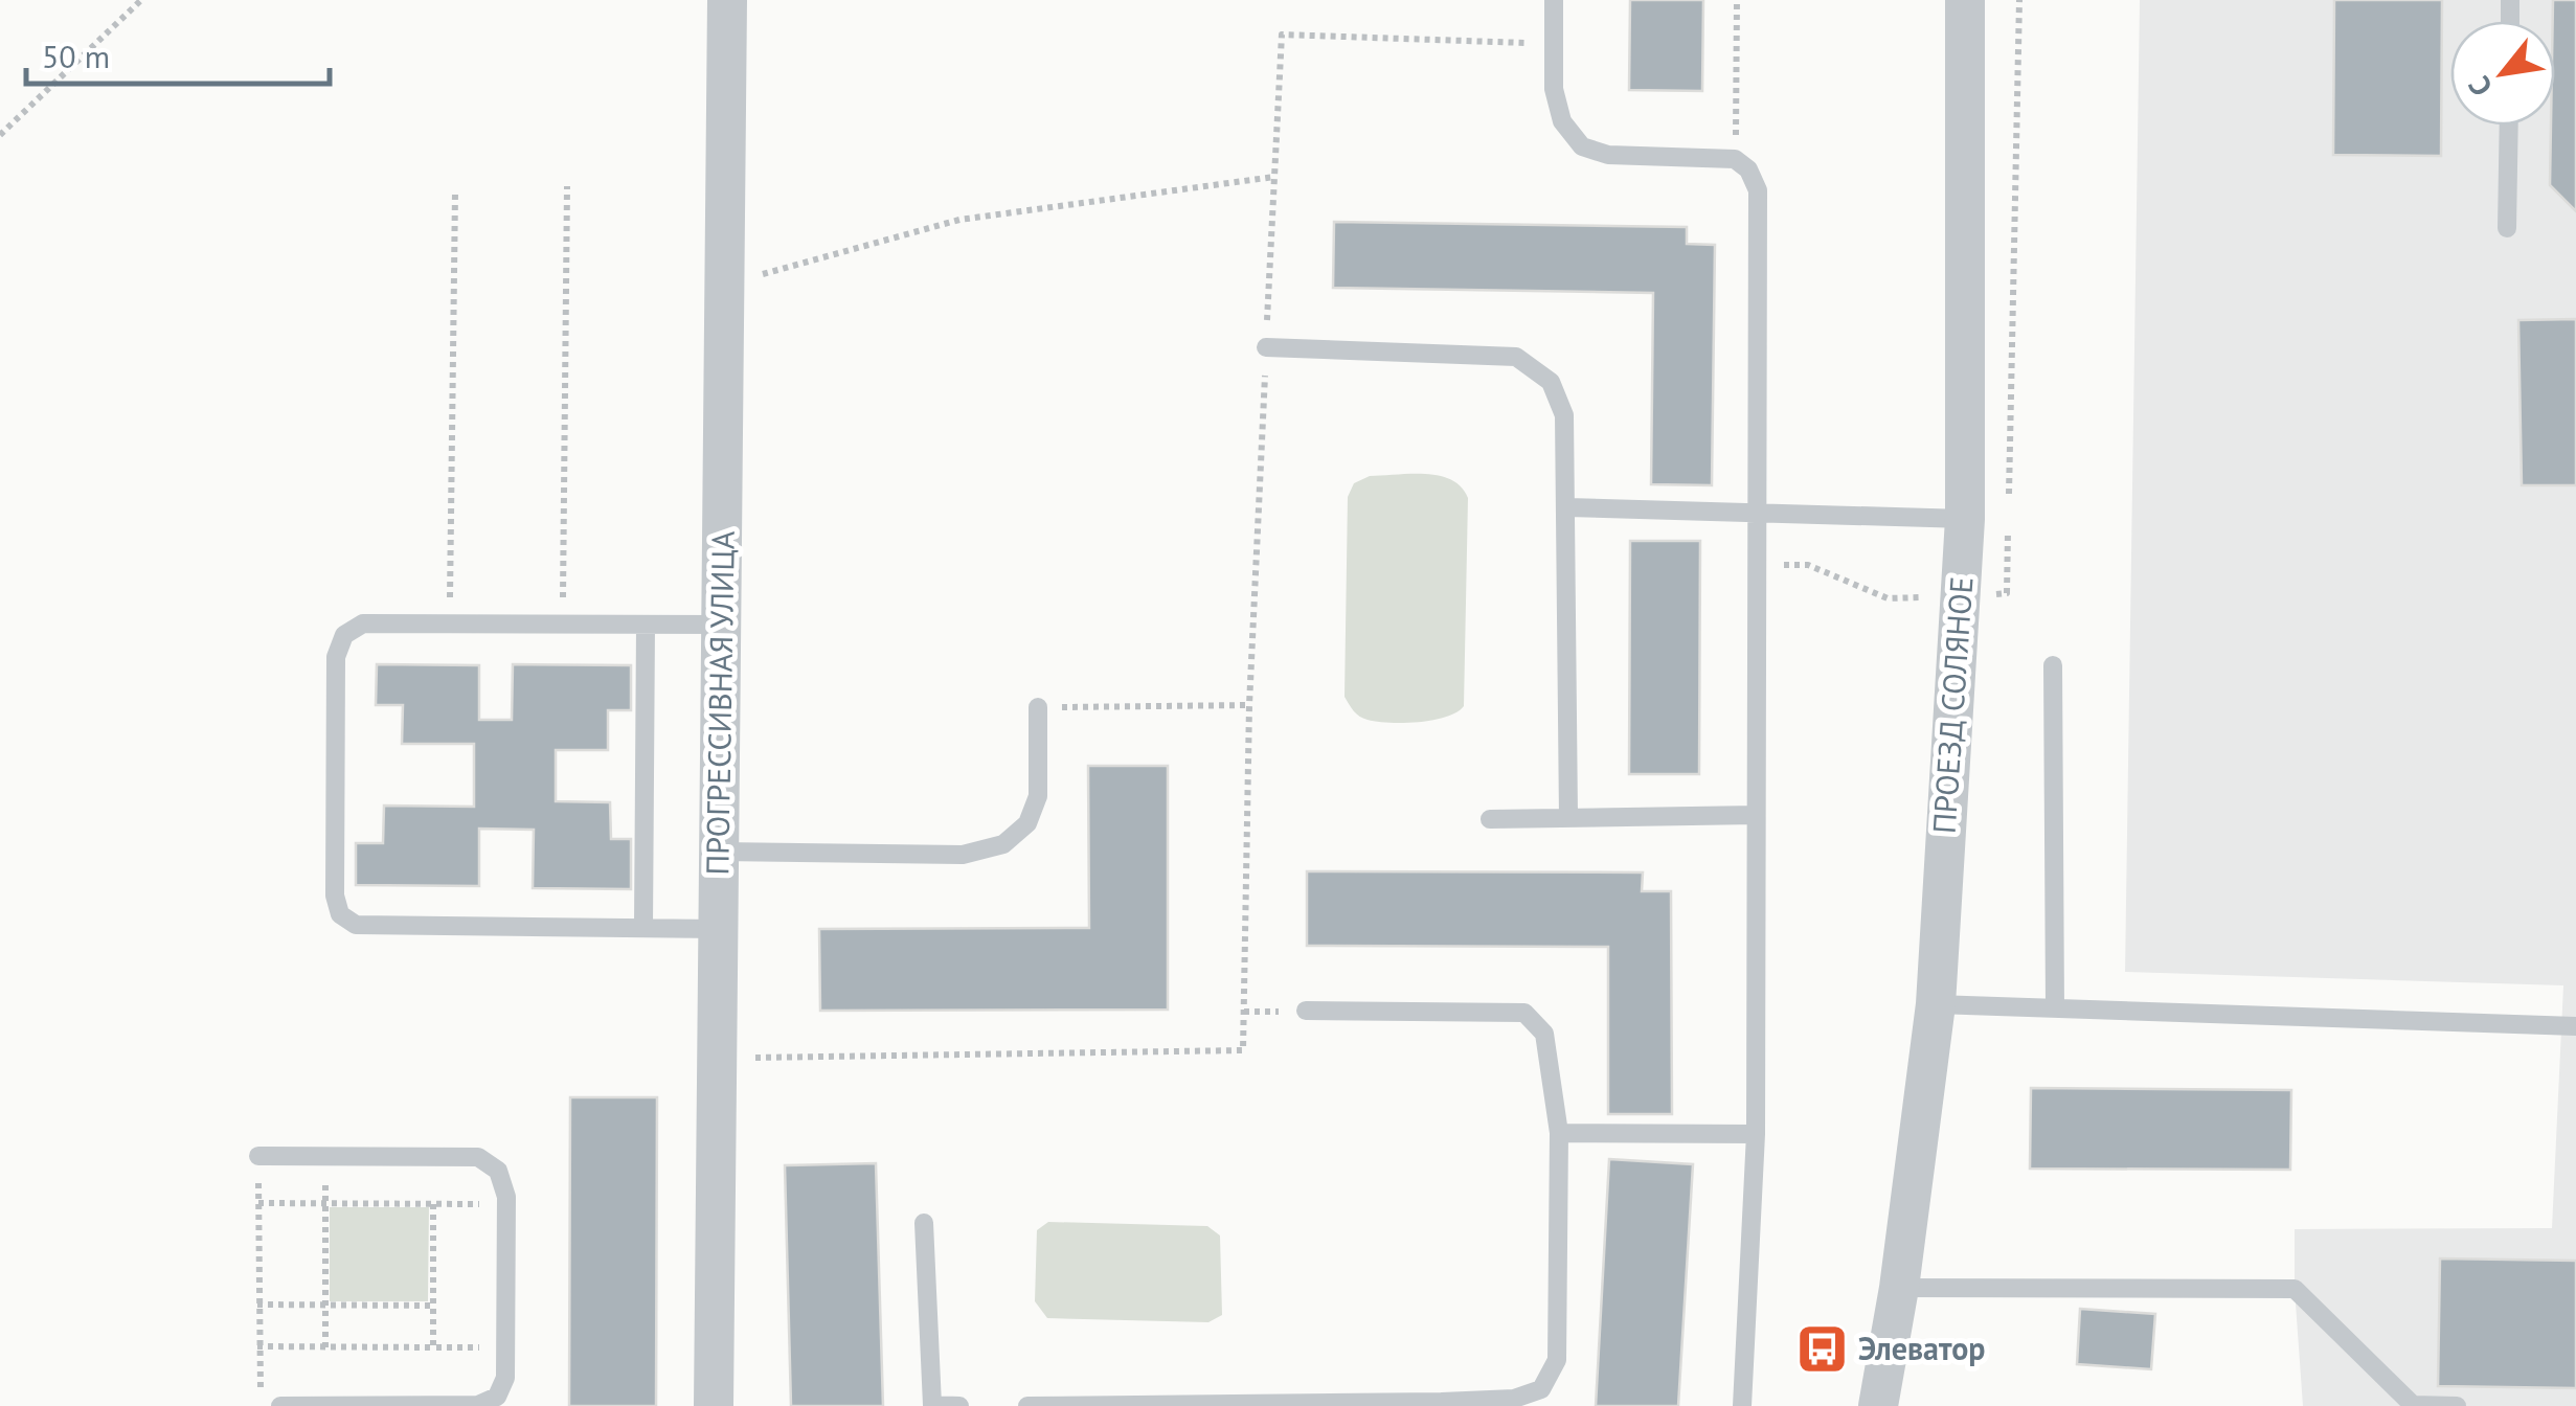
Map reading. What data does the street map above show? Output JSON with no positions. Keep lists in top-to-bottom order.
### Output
{
  "streets": {
    "street": ["ПРОГРЕССИВНАЯ УЛИЦА", "ПРОЕЗД СОЛЯНОЕ"]
  },
  "places": {
    "bus stop": ["Элеватор"]
  },
  "scale_bar": "50 m",
  "north": "bottom left"
}
